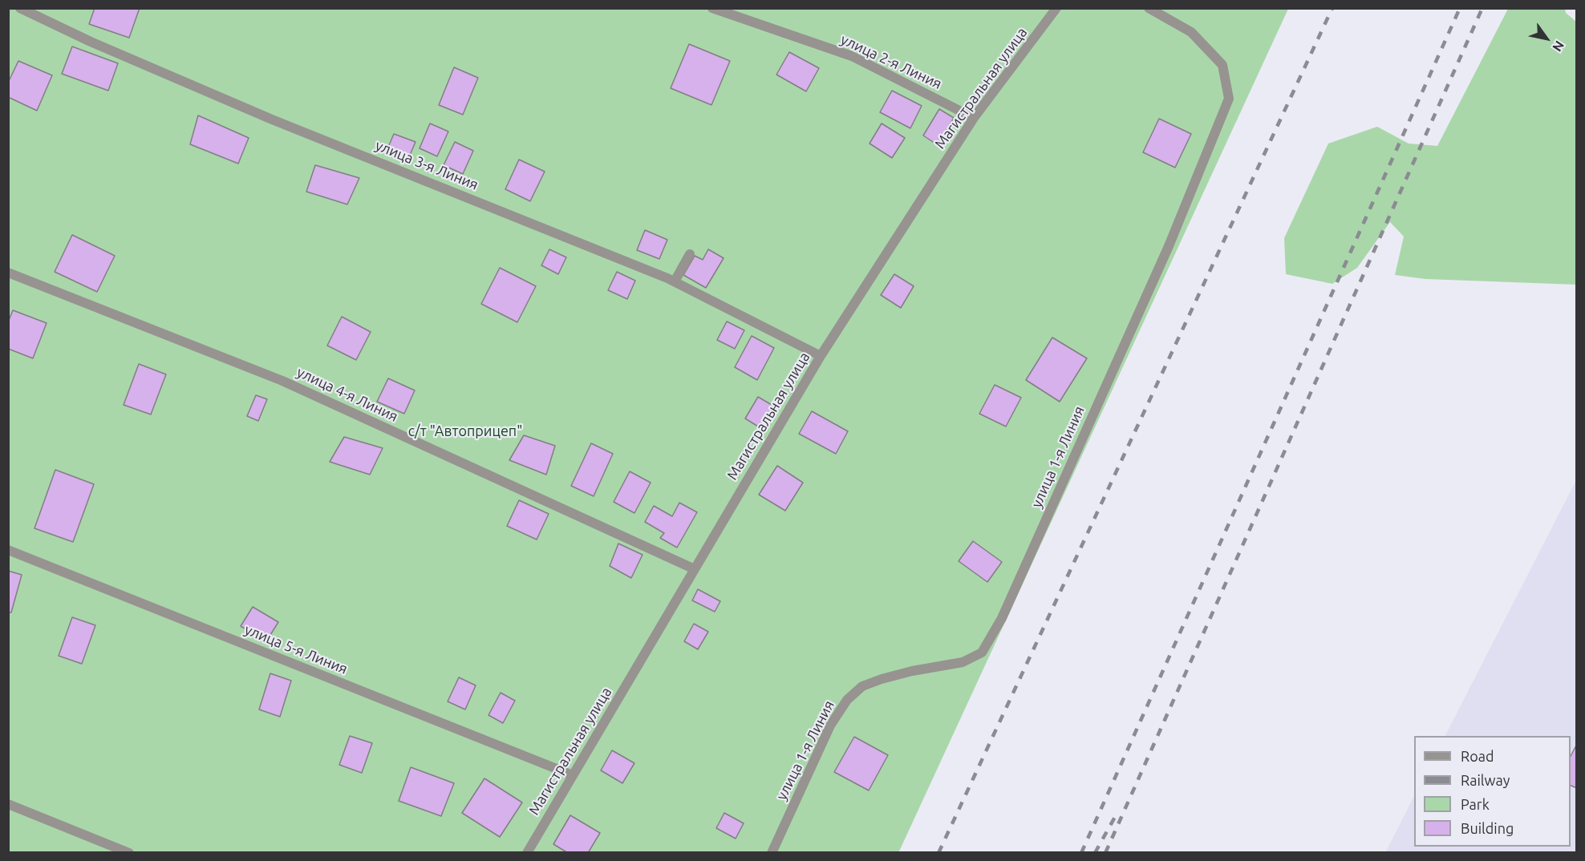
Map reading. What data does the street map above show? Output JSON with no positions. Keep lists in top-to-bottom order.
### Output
{
  "streets": {
    "street": [
      "улица 2-я Линия",
      "Магистральная улица",
      "улица 3-я Линия",
      "улица 4-я Линия",
      "улица 1-я Линия",
      "улица 5-я Линия"
    ]
  },
  "crossings": [
    ["улица 2-я Линия", "Магистральная улица"],
    ["Магистральная улица", "улица 3-я Линия"],
    ["Магистральная улица", "улица 4-я Линия"],
    ["Магистральная улица", "улица 5-я Линия"]
  ],
  "parks": ["с/т \"Автоприцеп\""],
  "legend": [
    "Road",
    "Railway",
    "Park",
    "Building"
  ],
  "north": "bottom right"
}
